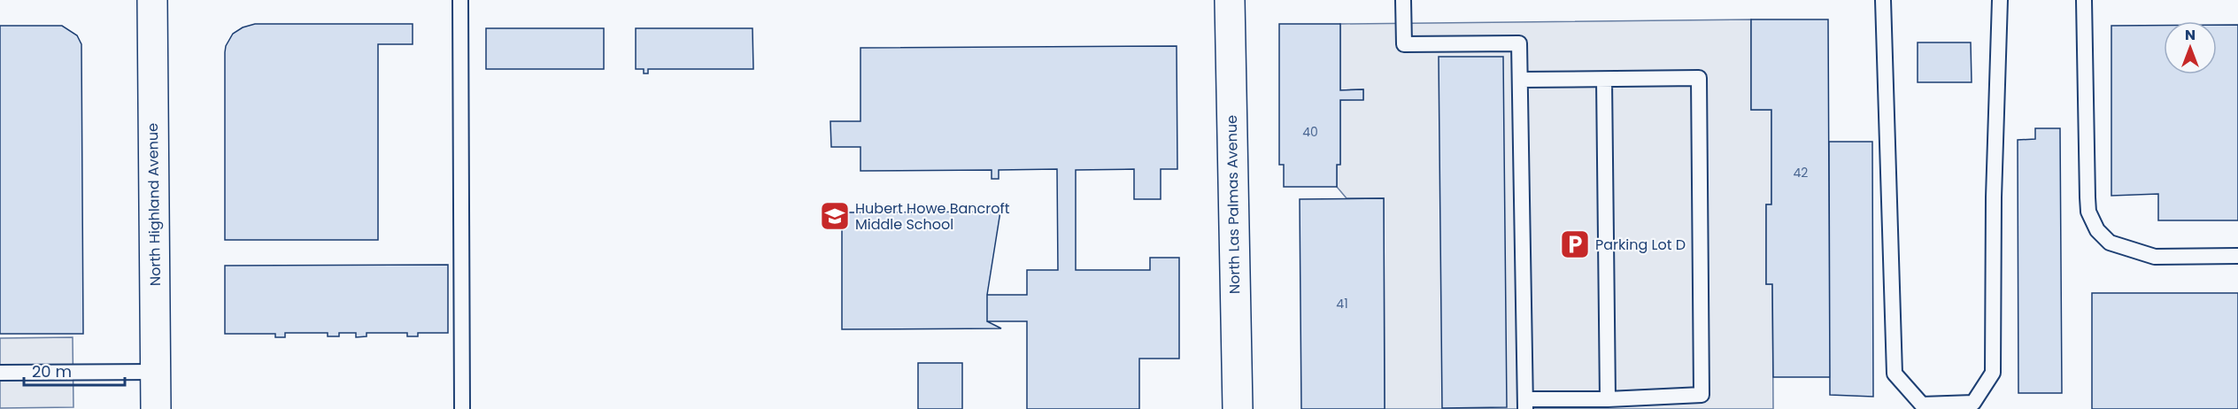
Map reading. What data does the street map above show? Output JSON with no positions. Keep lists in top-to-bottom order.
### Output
{
  "streets": {
    "main road": ["North Highland Avenue", "North Las Palmas Avenue"]
  },
  "places": {
    "school or university": ["Hubert Howe Bancroft Middle School"],
    "parking": ["Parking Lot D"]
  },
  "house_numbers": ["40", "42", "41"],
  "scale_bar": "20 m",
  "north": "top"
}
